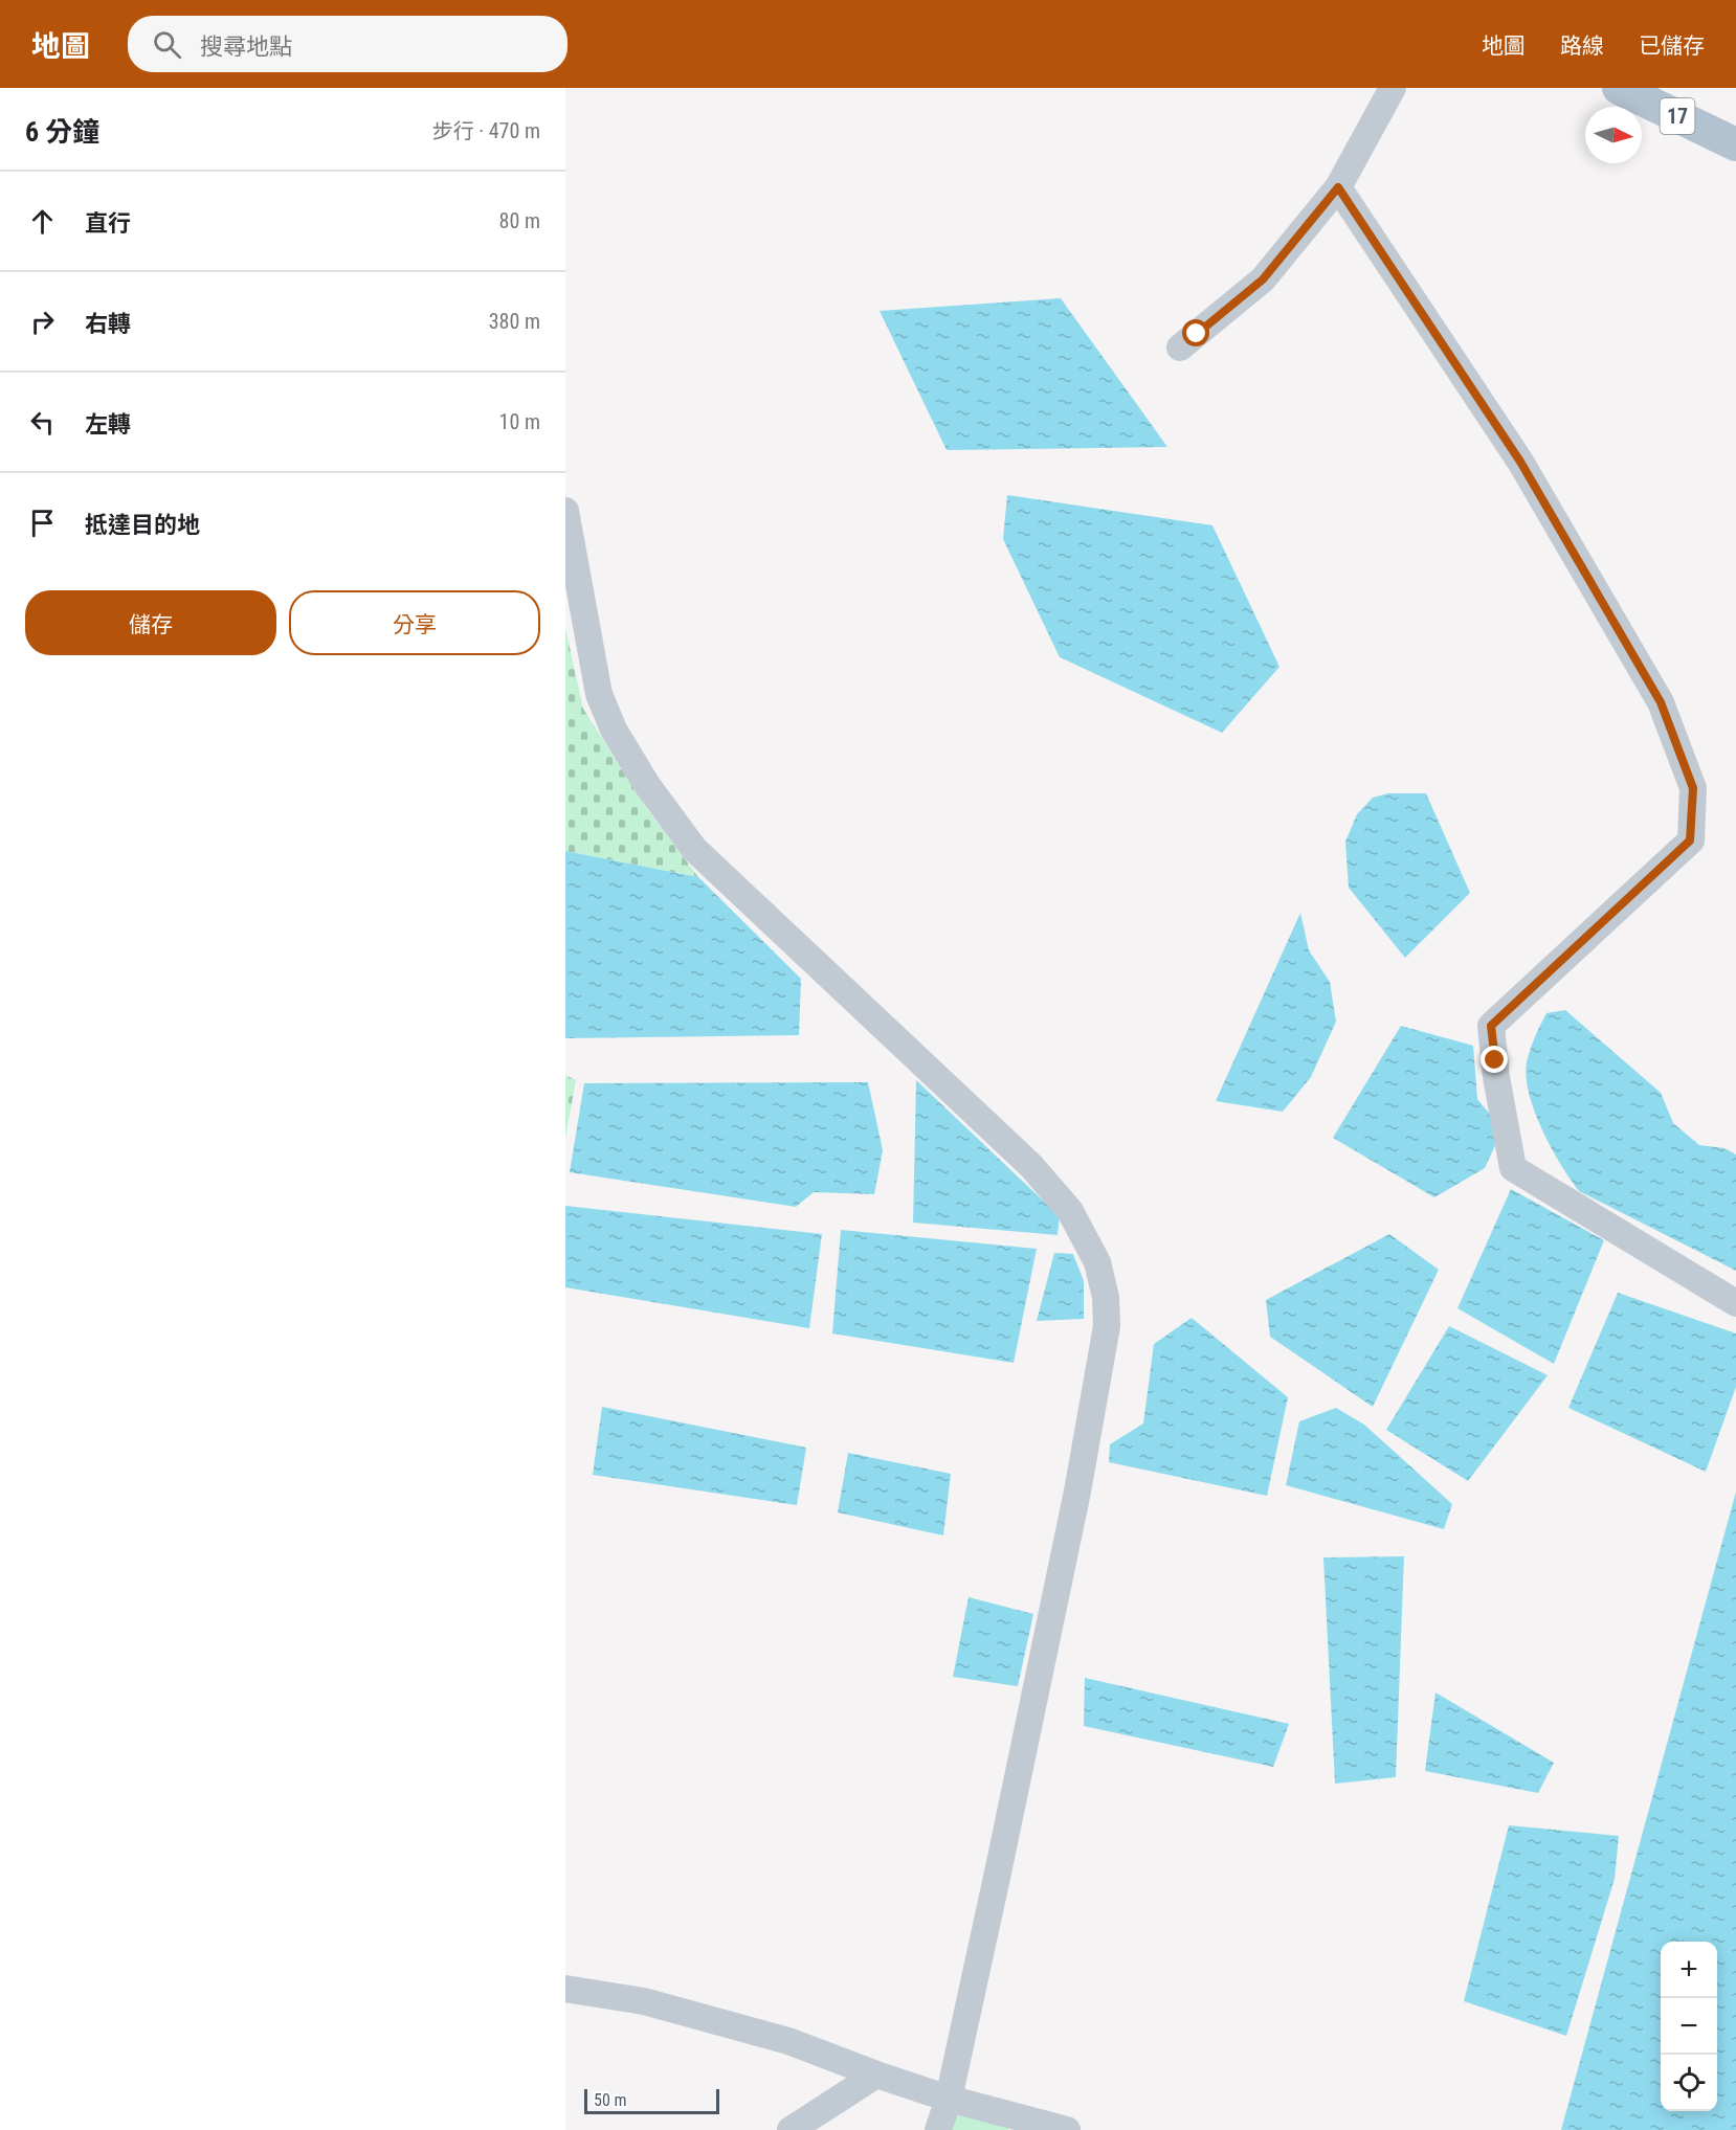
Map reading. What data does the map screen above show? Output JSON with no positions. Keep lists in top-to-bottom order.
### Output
{
  "streets": {
    "main road": ["17"]
  },
  "scale_bar": "50 m",
  "north": "right",
  "page": {
    "header": "地圖",
    "search": "搜尋地點",
    "nav": ["地圖", "路線", "已儲存"],
    "heading": ["6 分鐘", "步行 · 470 m"],
    "list": [
      ["直行", "80 m"],
      ["右轉", "380 m"],
      ["左轉", "10 m"],
      "抵達目的地"
    ],
    "buttons": ["儲存", "分享"],
    "map_buttons": ["+", "−"],
    "scale": "50 m"
  }
}
